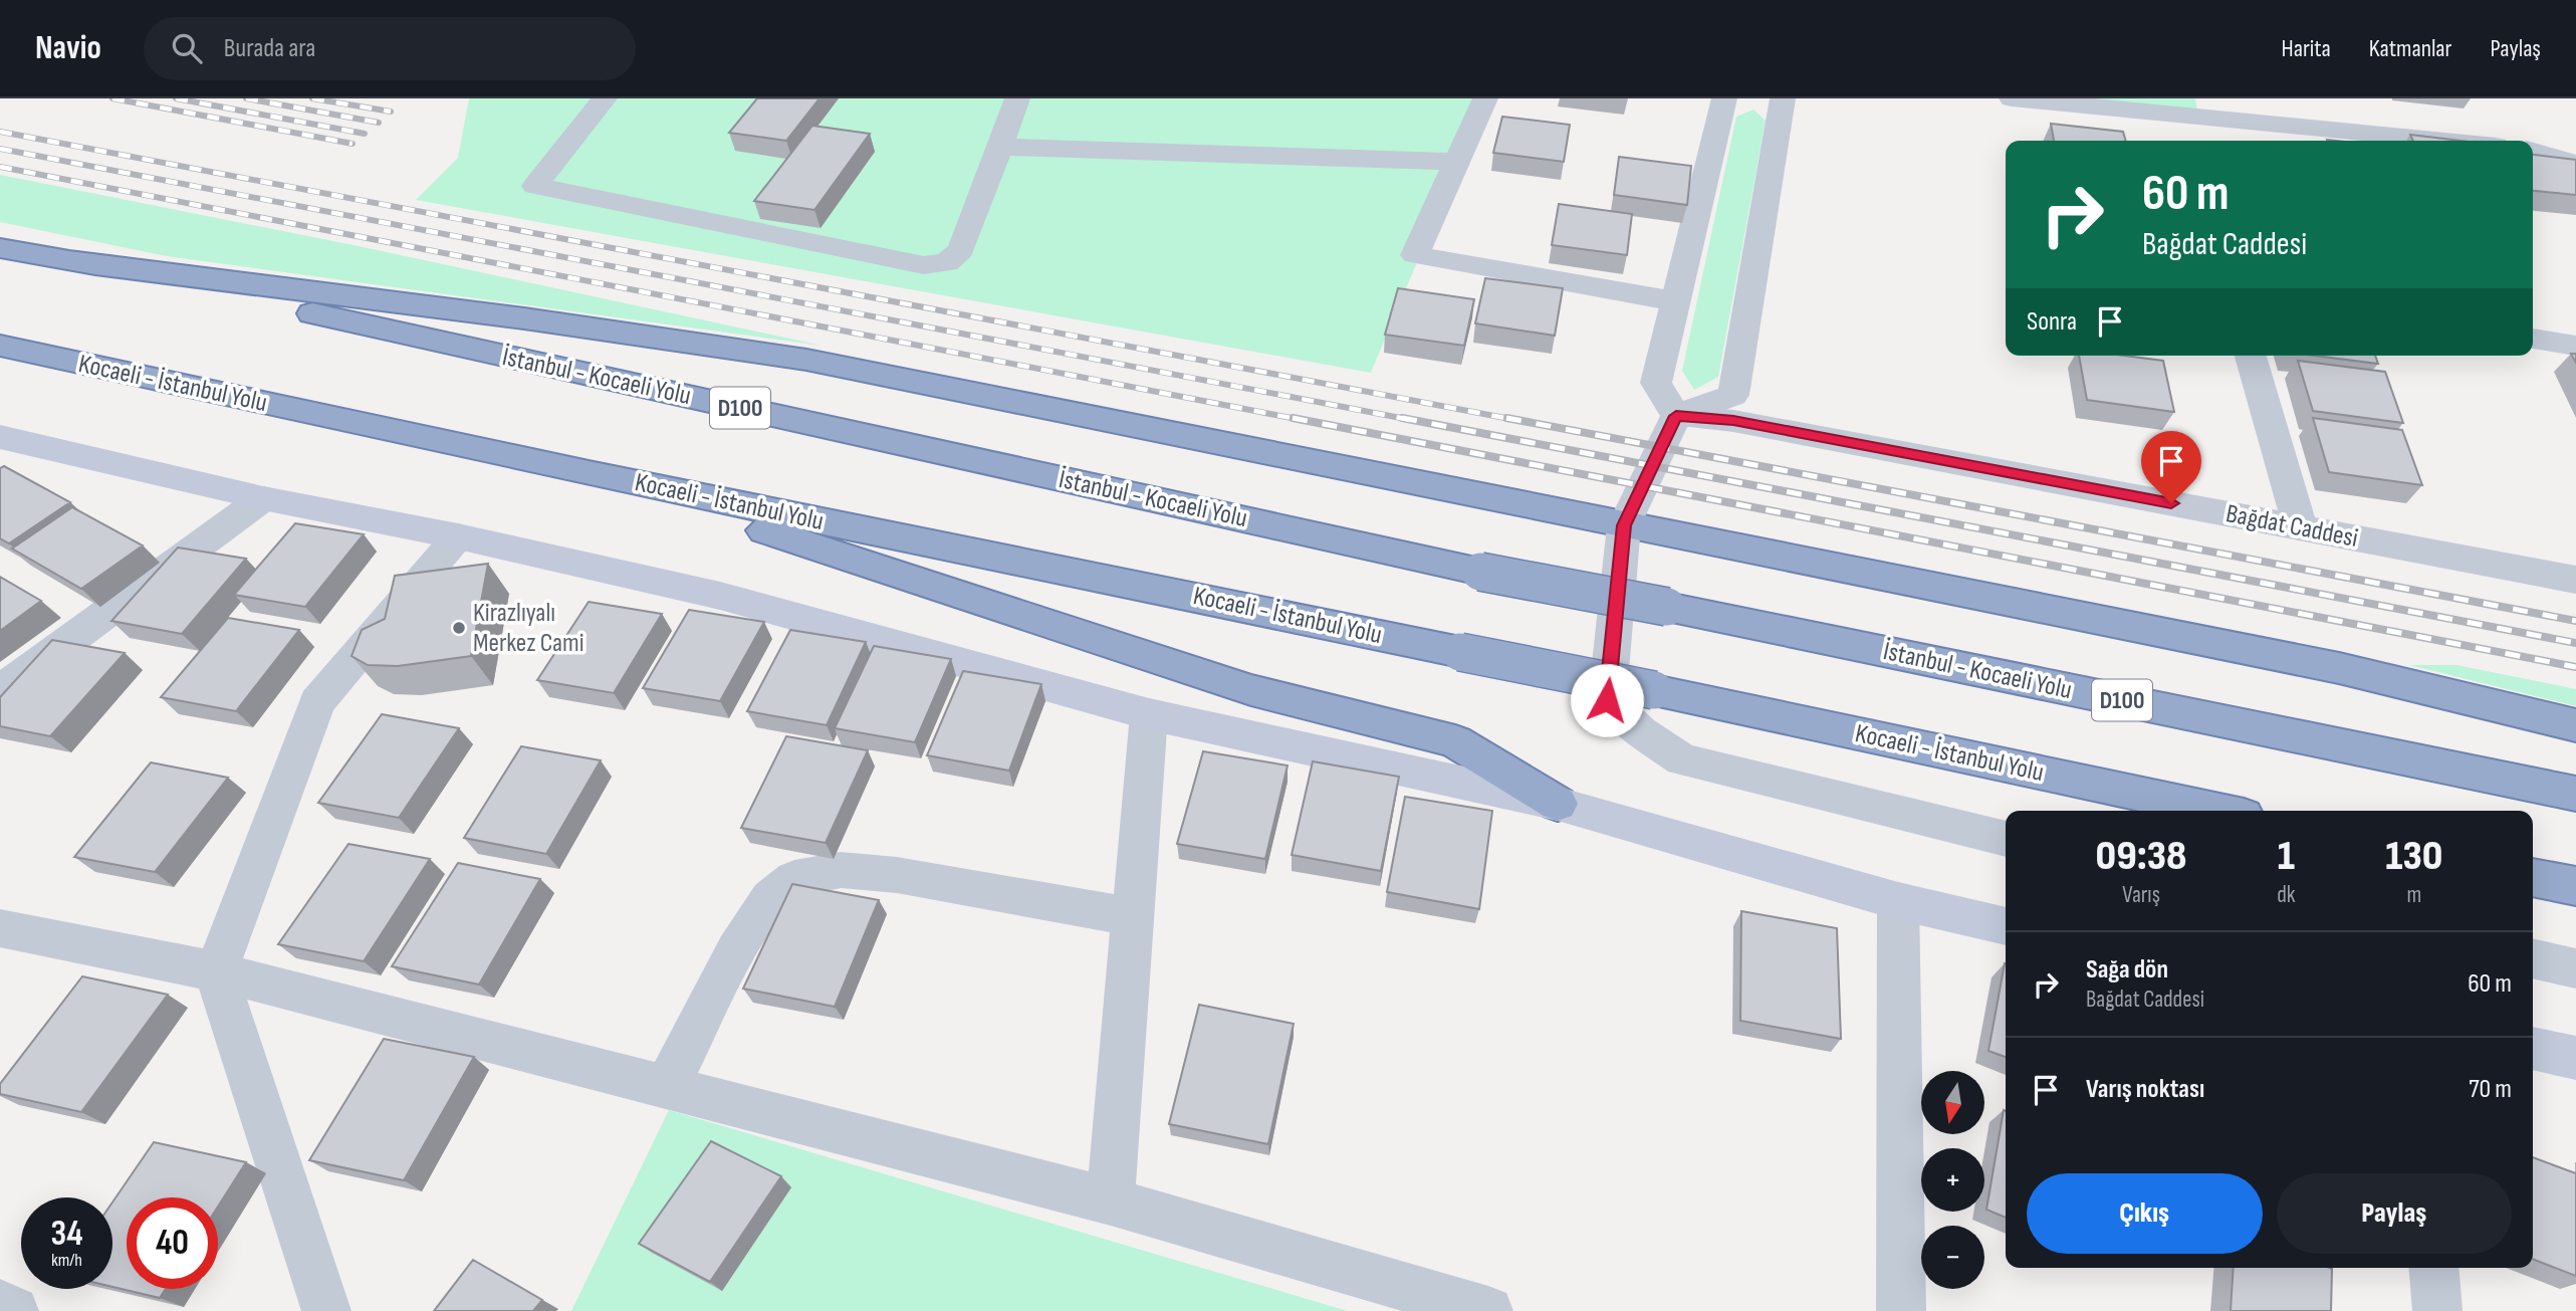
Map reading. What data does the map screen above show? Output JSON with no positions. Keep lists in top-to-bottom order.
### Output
{
  "streets": {
    "highway": ["İstanbul - Kocaeli Yolu", "Kocaeli - İstanbul Yolu", "D100"],
    "street": ["Bağdat Caddesi"]
  },
  "places": ["Kirazlıyalı Merkez Cami"],
  "north": "bottom",
  "page": {
    "header": "Navio",
    "search": "Burada ara",
    "nav": ["Harita", "Katmanlar", "Paylaş"],
    "turn": ["60 m", "Bağdat Caddesi"],
    "then": "Sonra",
    "eta": [
      "09:38",
      "Varış",
      "1",
      "dk",
      "130",
      "m"
    ],
    "list": [
      {
        "name": "Sağa dön",
        "note": "Bağdat Caddesi",
        "value": "60 m"
      },
      {
        "name": "Varış noktası",
        "value": "70 m"
      }
    ],
    "map_buttons": ["+", "−"],
    "buttons": ["Çıkış", "Paylaş"],
    "speed": "34 km/h",
    "limit": "40"
  }
}
